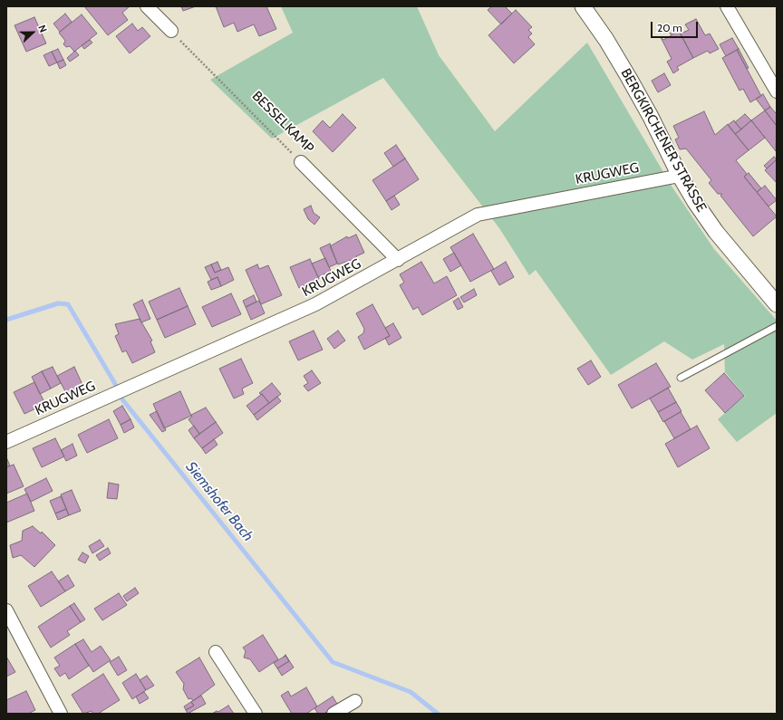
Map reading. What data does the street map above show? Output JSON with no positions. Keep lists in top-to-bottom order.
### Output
{
  "streets": {
    "street": ["BESSELKAMP", "BERGKIRCHENER STRASSE", "KRUGWEG"]
  },
  "crossings": [
    ["BESSELKAMP", "KRUGWEG"],
    ["BERGKIRCHENER STRASSE", "KRUGWEG"]
  ],
  "water": ["Siemshofer Bach"],
  "scale_bar": "20 m",
  "north": "right"
}
